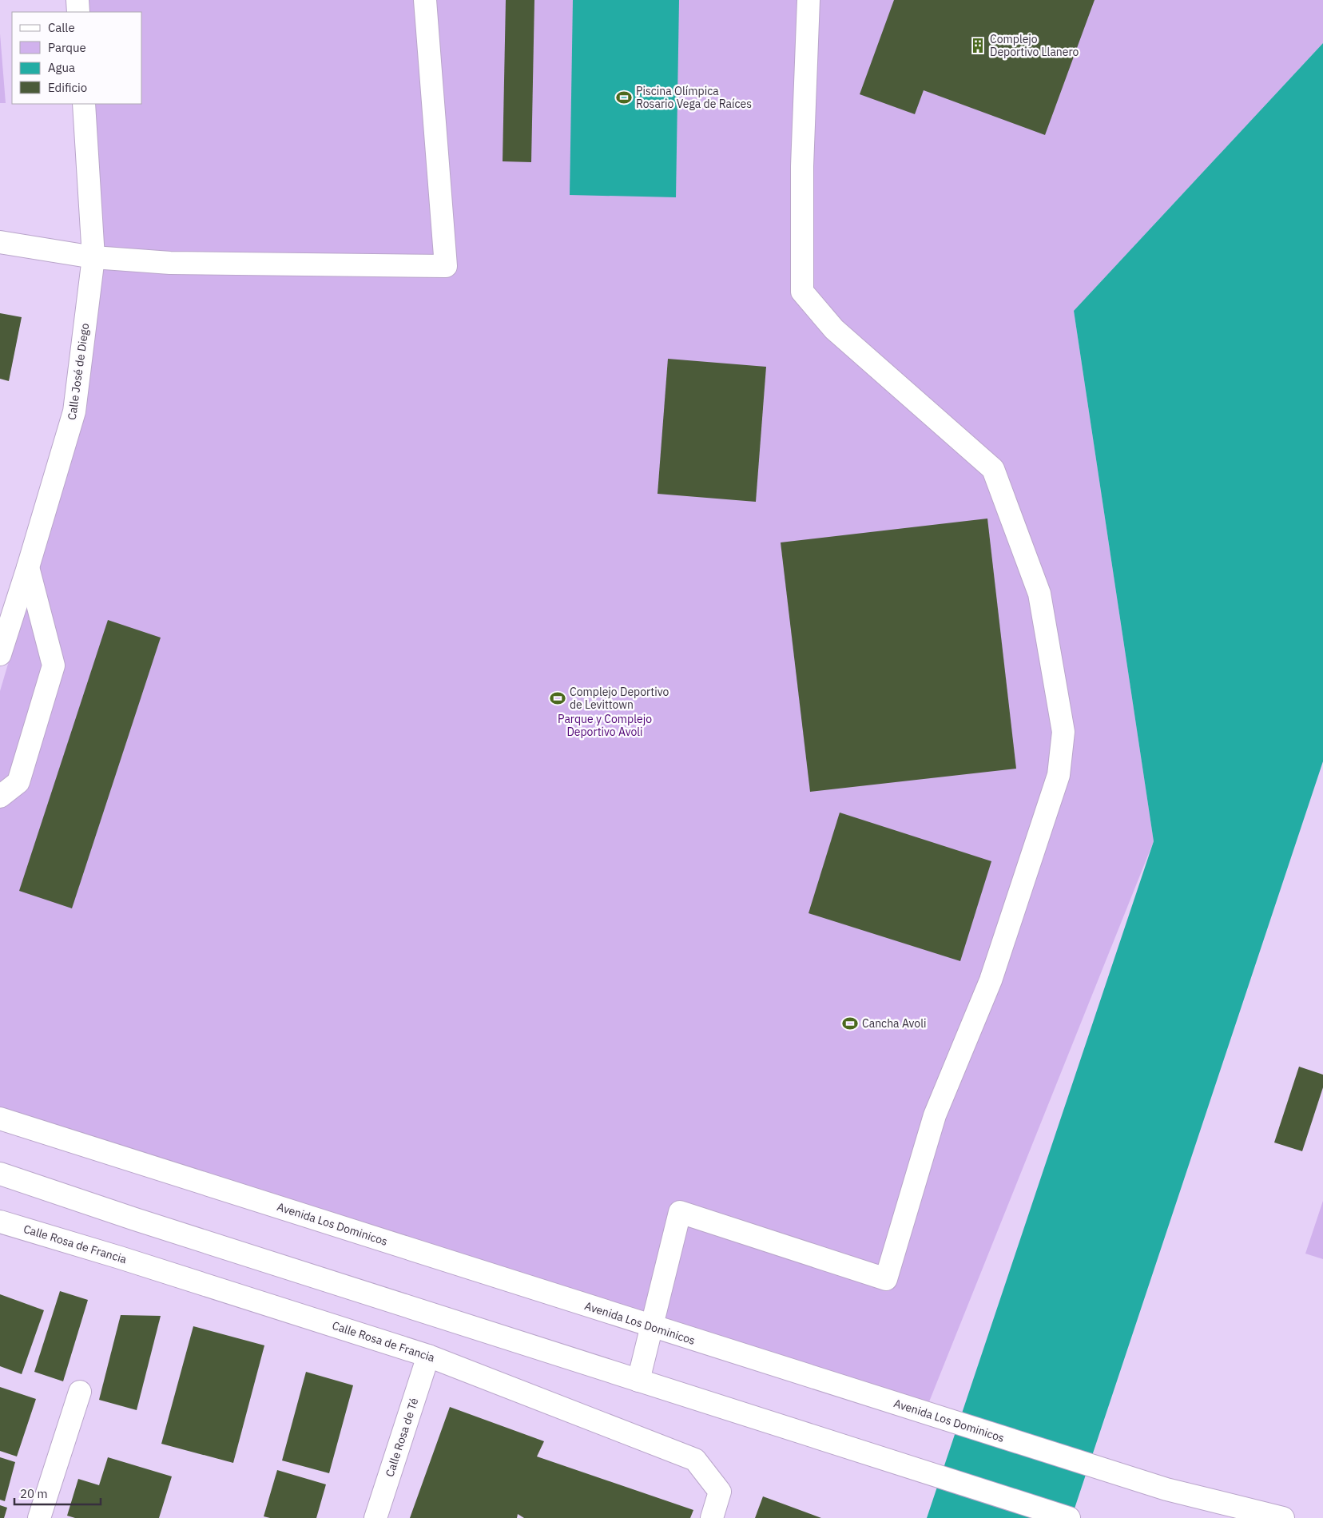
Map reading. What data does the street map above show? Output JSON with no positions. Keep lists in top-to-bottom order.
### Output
{
  "streets": {
    "street": [
      "Calle José de Diego",
      "Avenida Los Dominicos",
      "Calle Rosa de Francia",
      "Calle Rosa de Té"
    ]
  },
  "crossings": [
    ["Calle Rosa de Francia", "Calle Rosa de Té"]
  ],
  "parks": ["Parque y Complejo Deportivo Avoli"],
  "places": {
    "building": ["Complejo Deportivo Llanero"],
    "sports": ["Piscina Olímpica Rosario Vega de Raíces", "Complejo Deportivo de Levittown", "Cancha Avoli"]
  },
  "legend": [
    "Calle",
    "Parque",
    "Agua",
    "Edificio"
  ],
  "scale_bar": "20 m"
}
